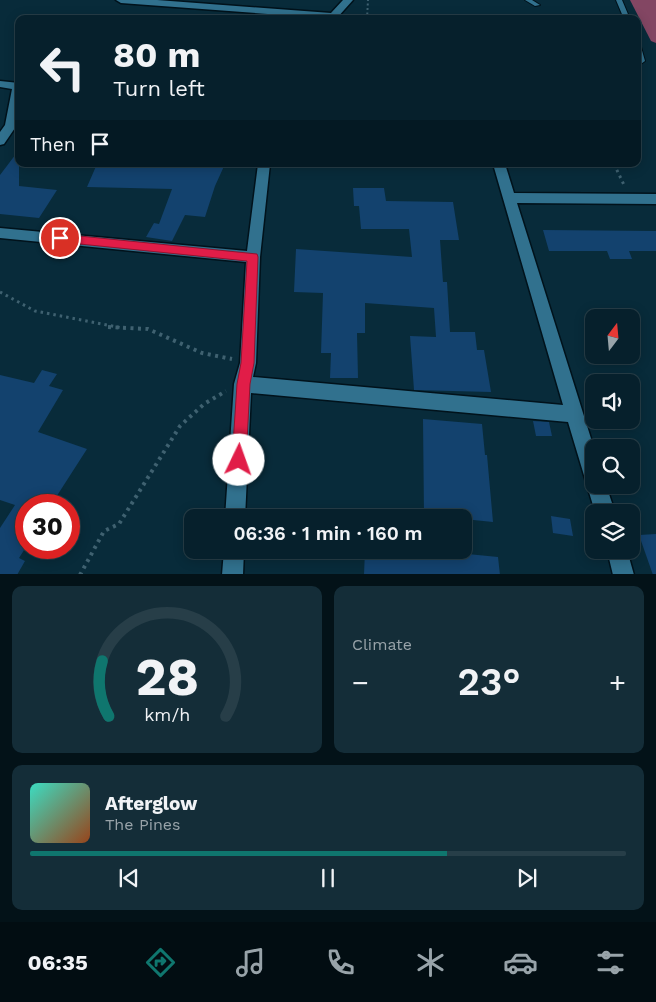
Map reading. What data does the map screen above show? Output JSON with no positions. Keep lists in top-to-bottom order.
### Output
{
  "north": "top",
  "page": {
    "turn": ["80 m", "Turn left"],
    "then": "Then",
    "limit": "30",
    "trip": "06:36 · 1 min · 160 m",
    "tile": "Climate",
    "heat": ["−", "23°", "+"],
    "song": ["Afterglow", "The Pines"],
    "tabs": "06:35",
    "gauge": ["28", "km/h"]
  }
}
